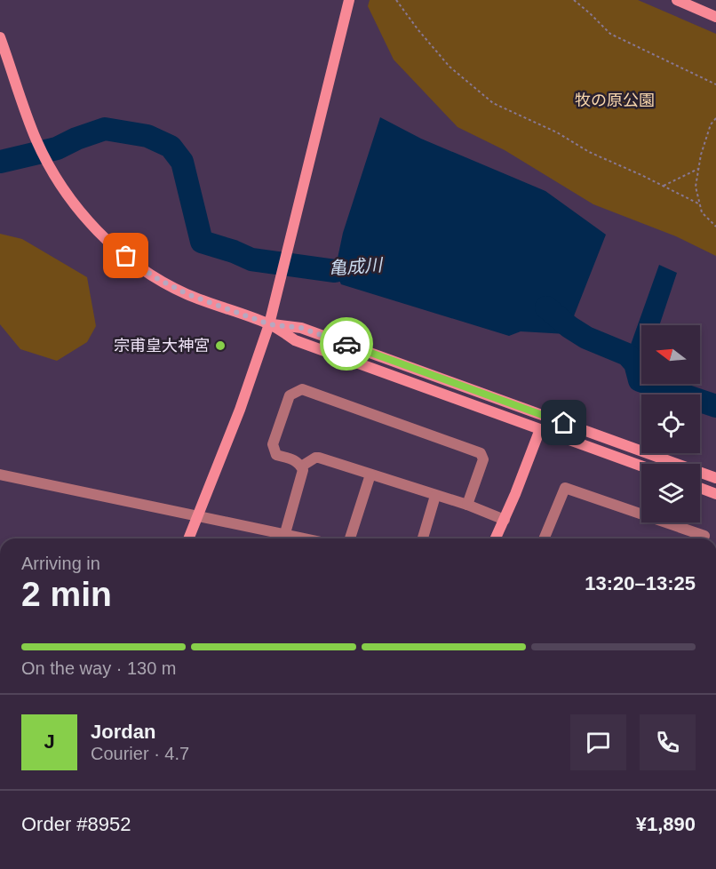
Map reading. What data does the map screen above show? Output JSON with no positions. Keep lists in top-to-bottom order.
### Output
{
  "water": ["亀成川"],
  "parks": ["牧の原公園"],
  "places": ["宗甫皇大神宮"],
  "north": "left",
  "page": {
    "heading": ["2 min", "Arriving in", "13:20–13:25"],
    "panel": [
      "Jordan",
      "Courier · 4.7",
      "Order #8952",
      "¥1,890"
    ],
    "bar": "On the way · 130 m",
    "round": "J"
  }
}
